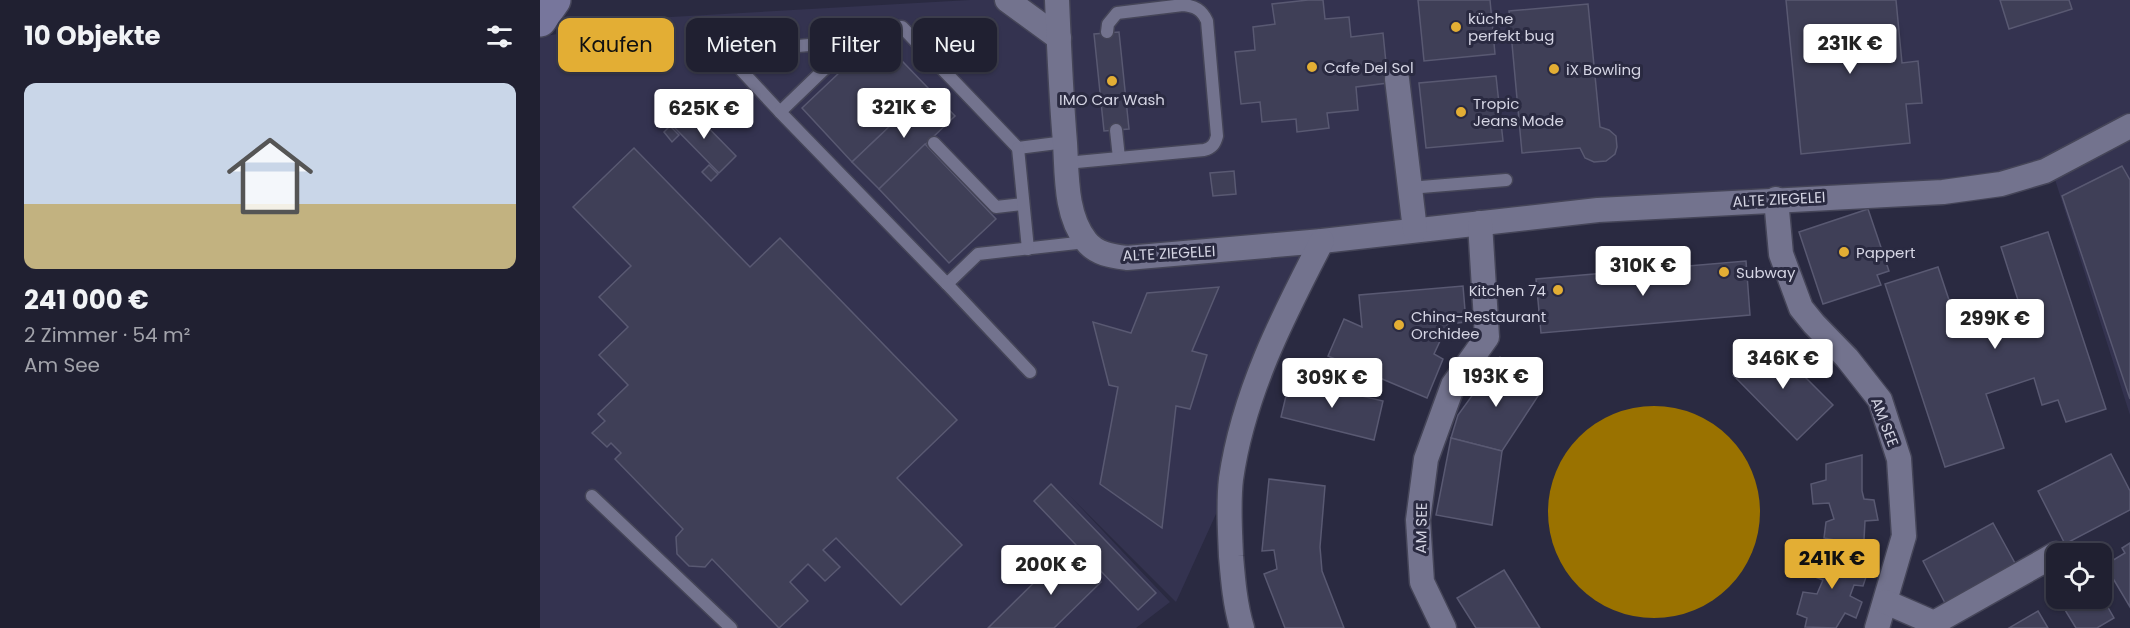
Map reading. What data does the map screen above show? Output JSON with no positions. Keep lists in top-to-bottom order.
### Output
{
  "streets": {
    "street": ["ALTE ZIEGELEI", "AM SEE"]
  },
  "crossings": [
    ["ALTE ZIEGELEI", "AM SEE"]
  ],
  "places": [
    "küche perfekt bug",
    "Cafe Del Sol",
    "iX Bowling",
    "IMO Car Wash",
    "Tropic Jeans Mode",
    "Pappert",
    "Subway",
    "Kitchen 74",
    "China-Restaurant Orchidee"
  ],
  "page": {
    "heading": "10 Objekte",
    "chip": [
      "Kaufen",
      "Mieten",
      "Filter",
      "Neu"
    ],
    "price": [
      "231K €",
      "321K €",
      "625K €",
      "310K €",
      "299K €",
      "346K €",
      "193K €",
      "309K €",
      "241K €",
      "200K €"
    ],
    "list": [
      {
        "name": "241 000 €",
        "note": "2 Zimmer · 54 m² · Am See"
      }
    ]
  }
}
